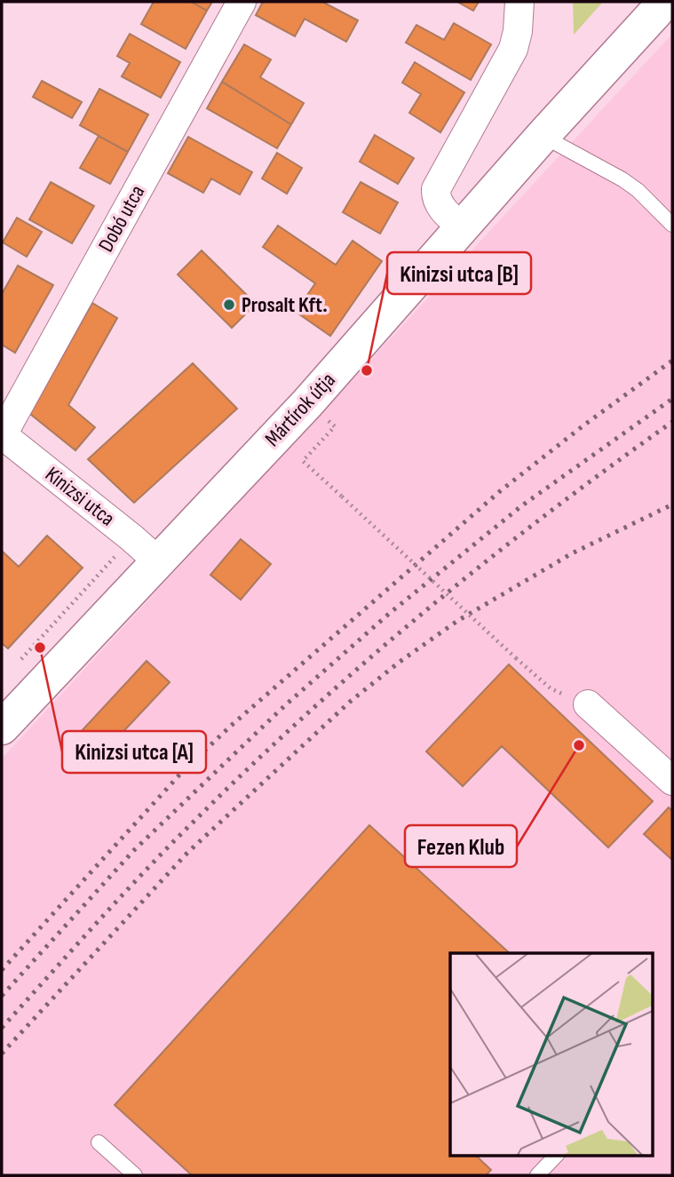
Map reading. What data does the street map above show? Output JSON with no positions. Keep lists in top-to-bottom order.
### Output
{
  "streets": {
    "street": ["Dobó utca", "Mártírok útja", "Kinizsi utca"]
  },
  "crossings": [
    ["Dobó utca", "Kinizsi utca"],
    ["Mártírok útja", "Kinizsi utca"]
  ],
  "places": [
    "Prosalt Kft.",
    "Kinizsi utca [B]",
    "Kinizsi utca [A]",
    "Fezen Klub"
  ]
}
